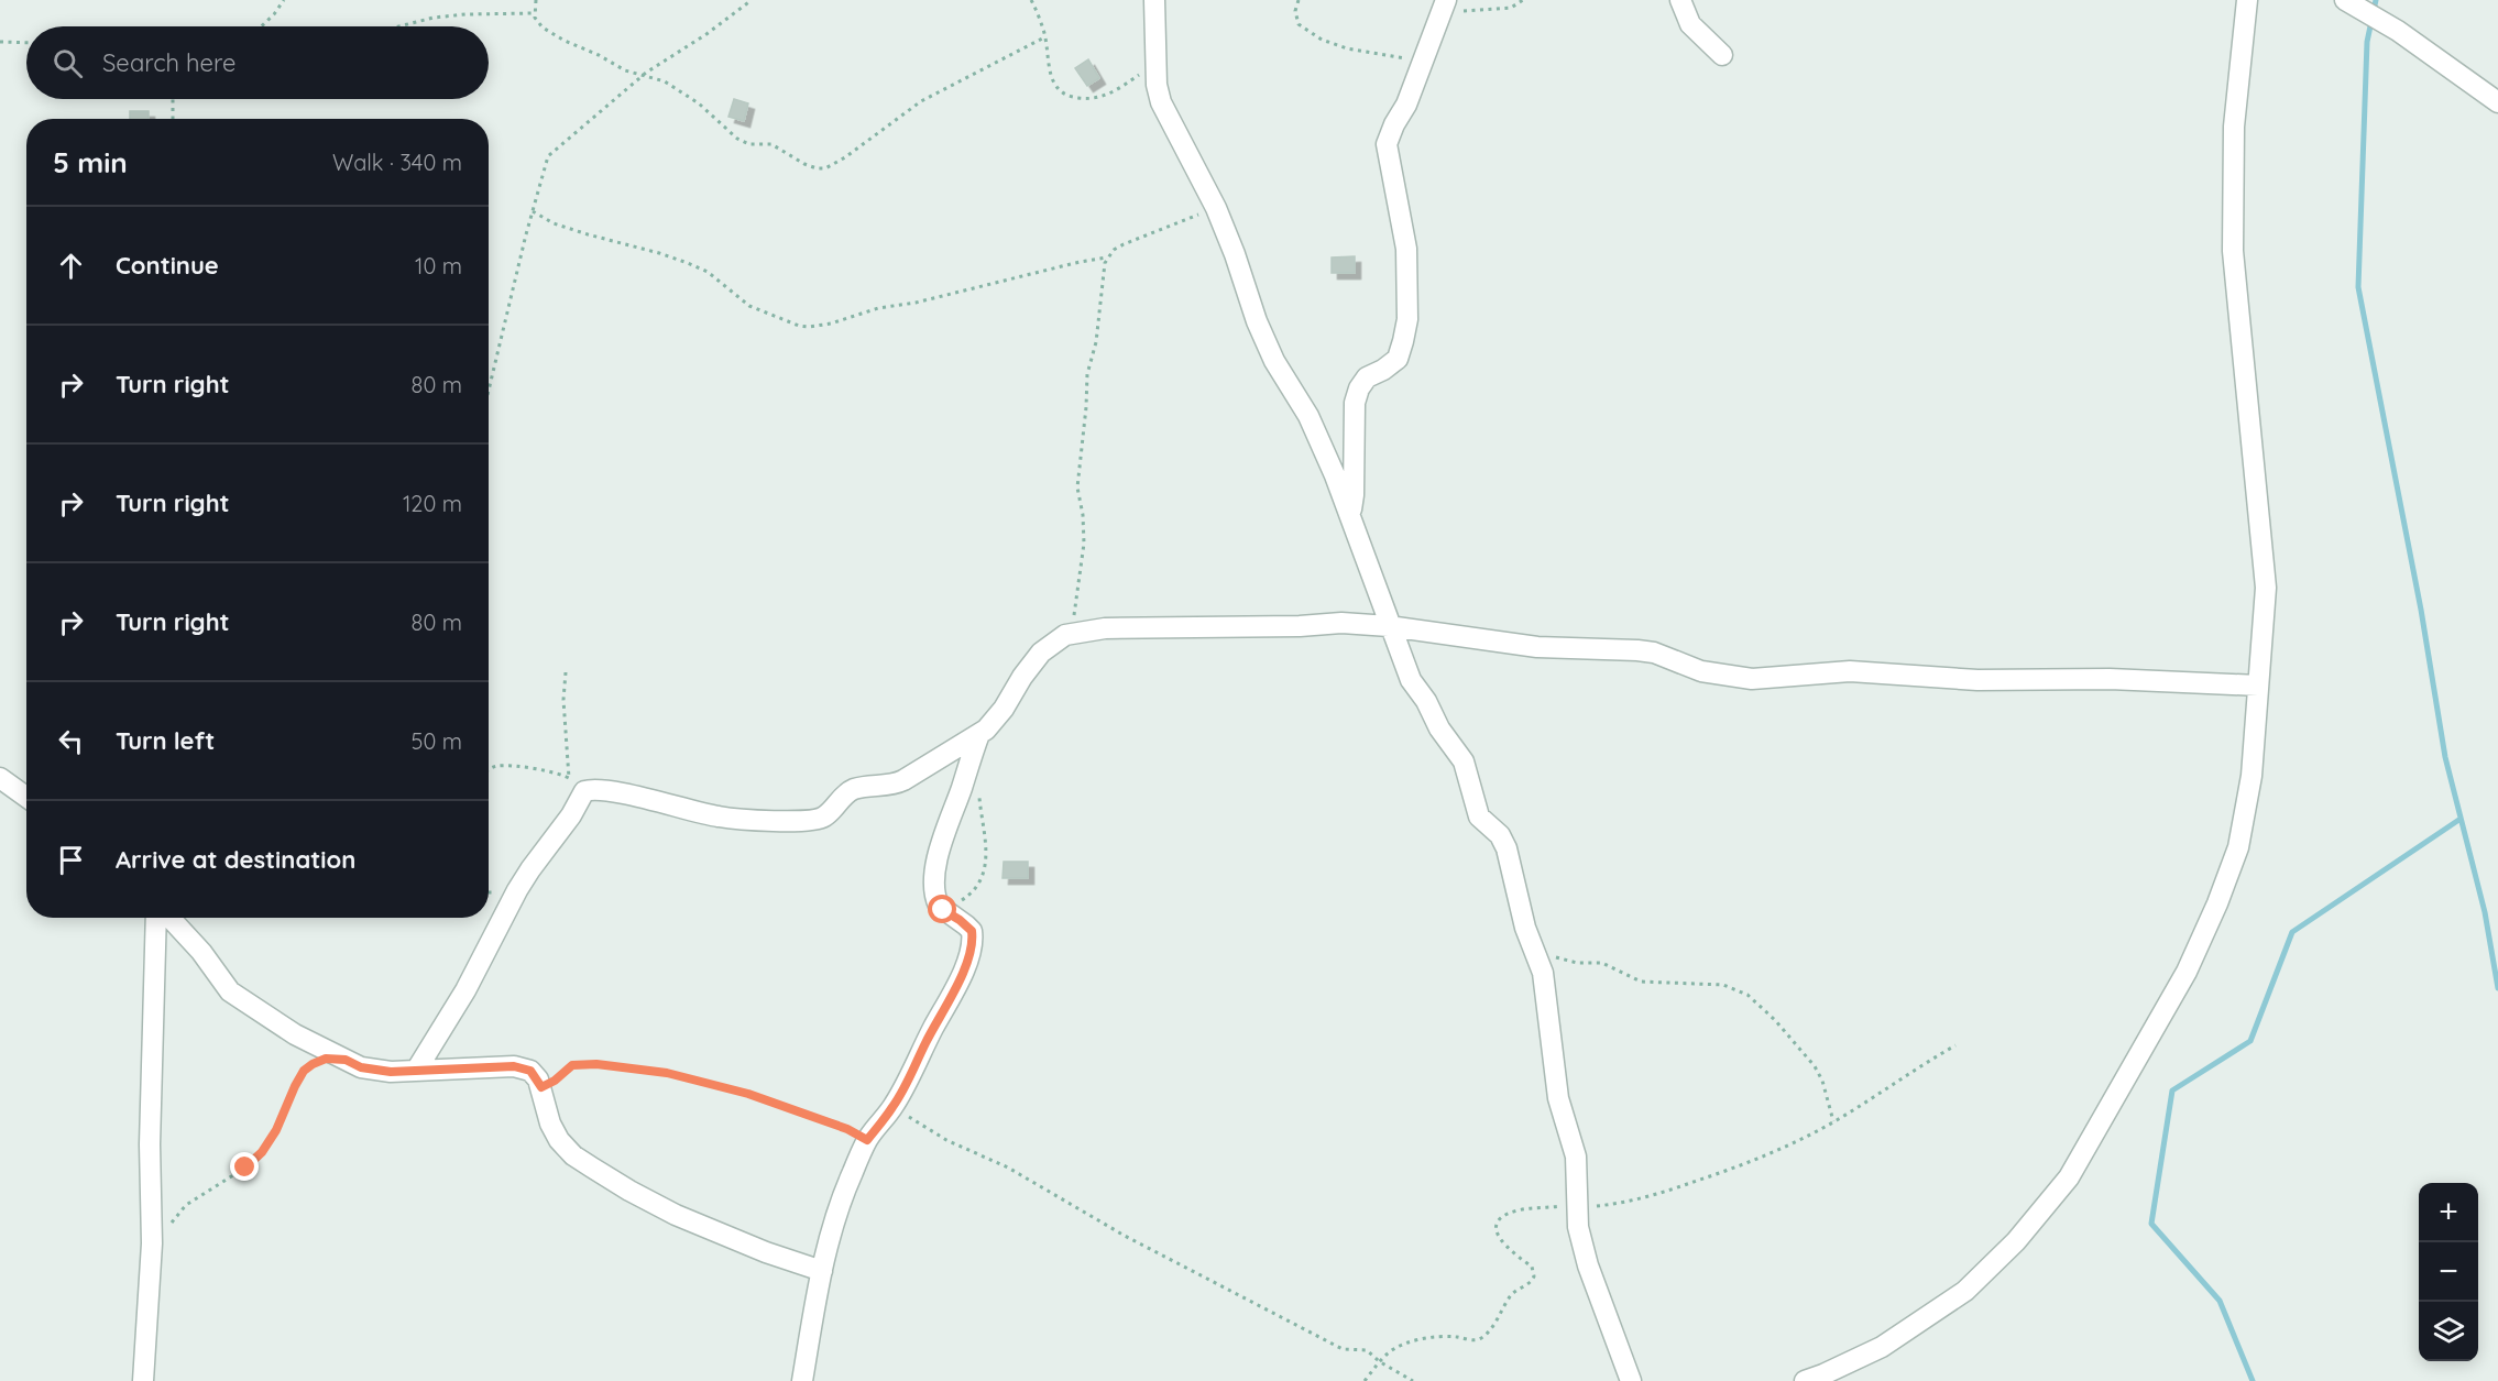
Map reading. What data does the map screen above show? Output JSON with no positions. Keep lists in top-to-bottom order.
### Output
{
  "page": {
    "search": "Search here",
    "heading": ["5 min", "Walk · 340 m"],
    "list": [
      ["Continue", "10 m"],
      ["Turn right", "80 m"],
      ["Turn right", "120 m"],
      ["Turn right", "80 m"],
      ["Turn left", "50 m"],
      "Arrive at destination"
    ],
    "map_buttons": ["+", "−"]
  }
}
